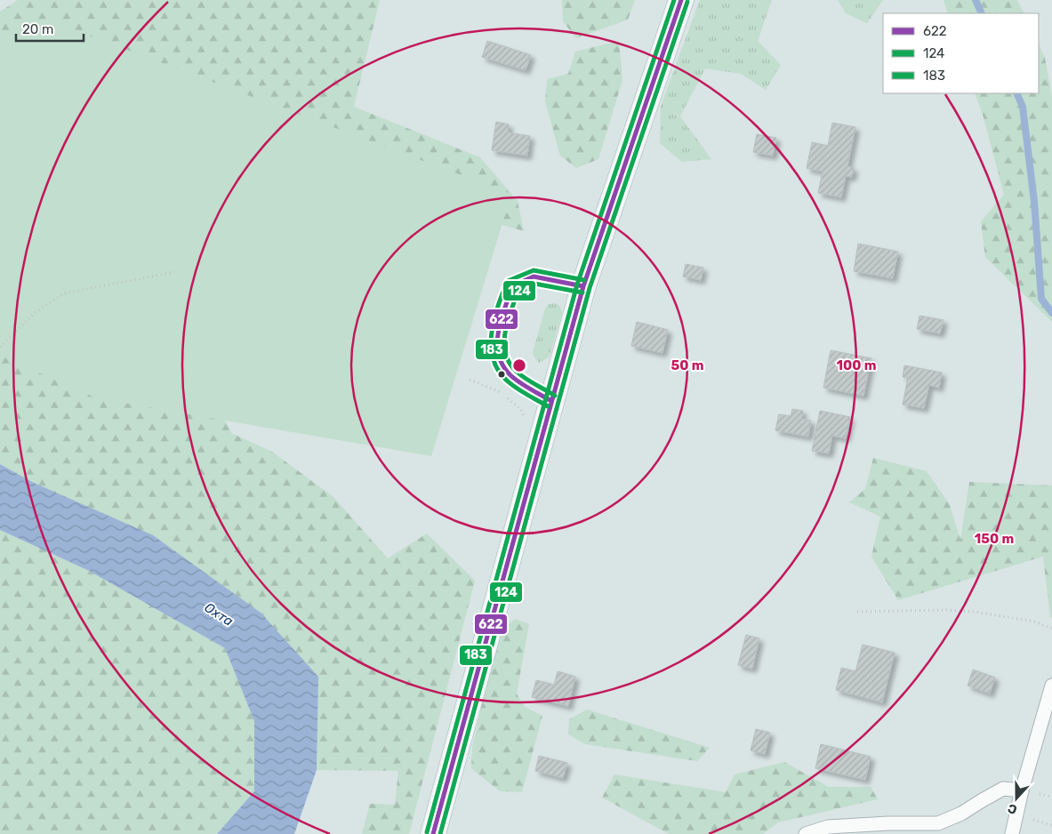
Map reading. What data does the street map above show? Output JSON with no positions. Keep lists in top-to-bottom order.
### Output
{
  "water": ["Охта"],
  "lines": ["transit line 622", "transit line 183", "transit line 124"],
  "legend": ["622", "124", "183"],
  "scale_bar": "20 m",
  "north": "bottom",
  "rings": ["50 m", "100 m", "150 m"]
}
